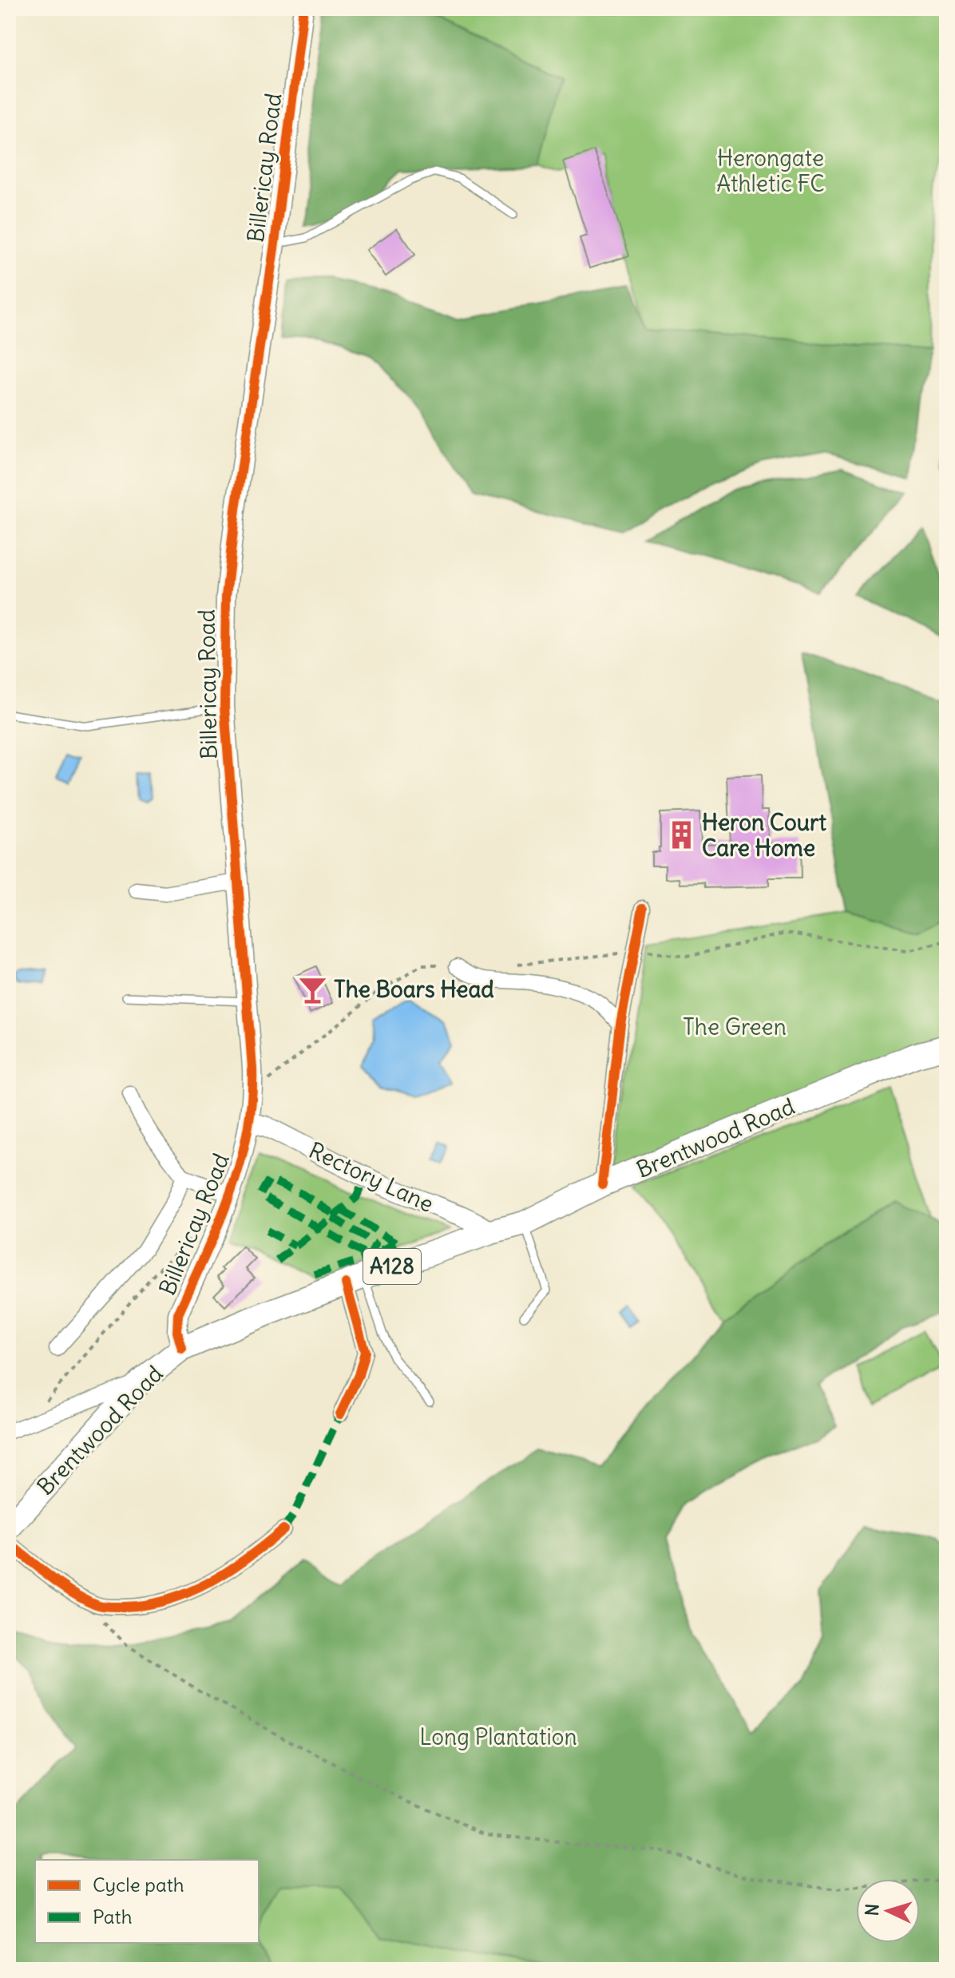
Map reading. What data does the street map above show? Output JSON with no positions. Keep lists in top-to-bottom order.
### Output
{
  "streets": {
    "main road": ["Brentwood Road", "A128"],
    "street": ["Billericay Road", "Rectory Lane"]
  },
  "crossings": [
    ["Billericay Road", "Brentwood Road"],
    ["Billericay Road", "Rectory Lane"],
    ["Brentwood Road", "Rectory Lane"]
  ],
  "parks": ["Herongate Athletic FC", "The Green", "Long Plantation"],
  "places": {
    "building": ["Heron Court Care Home"],
    "bar": ["The Boars Head"]
  },
  "legend": ["Cycle path", "Path"],
  "north": "left"
}
